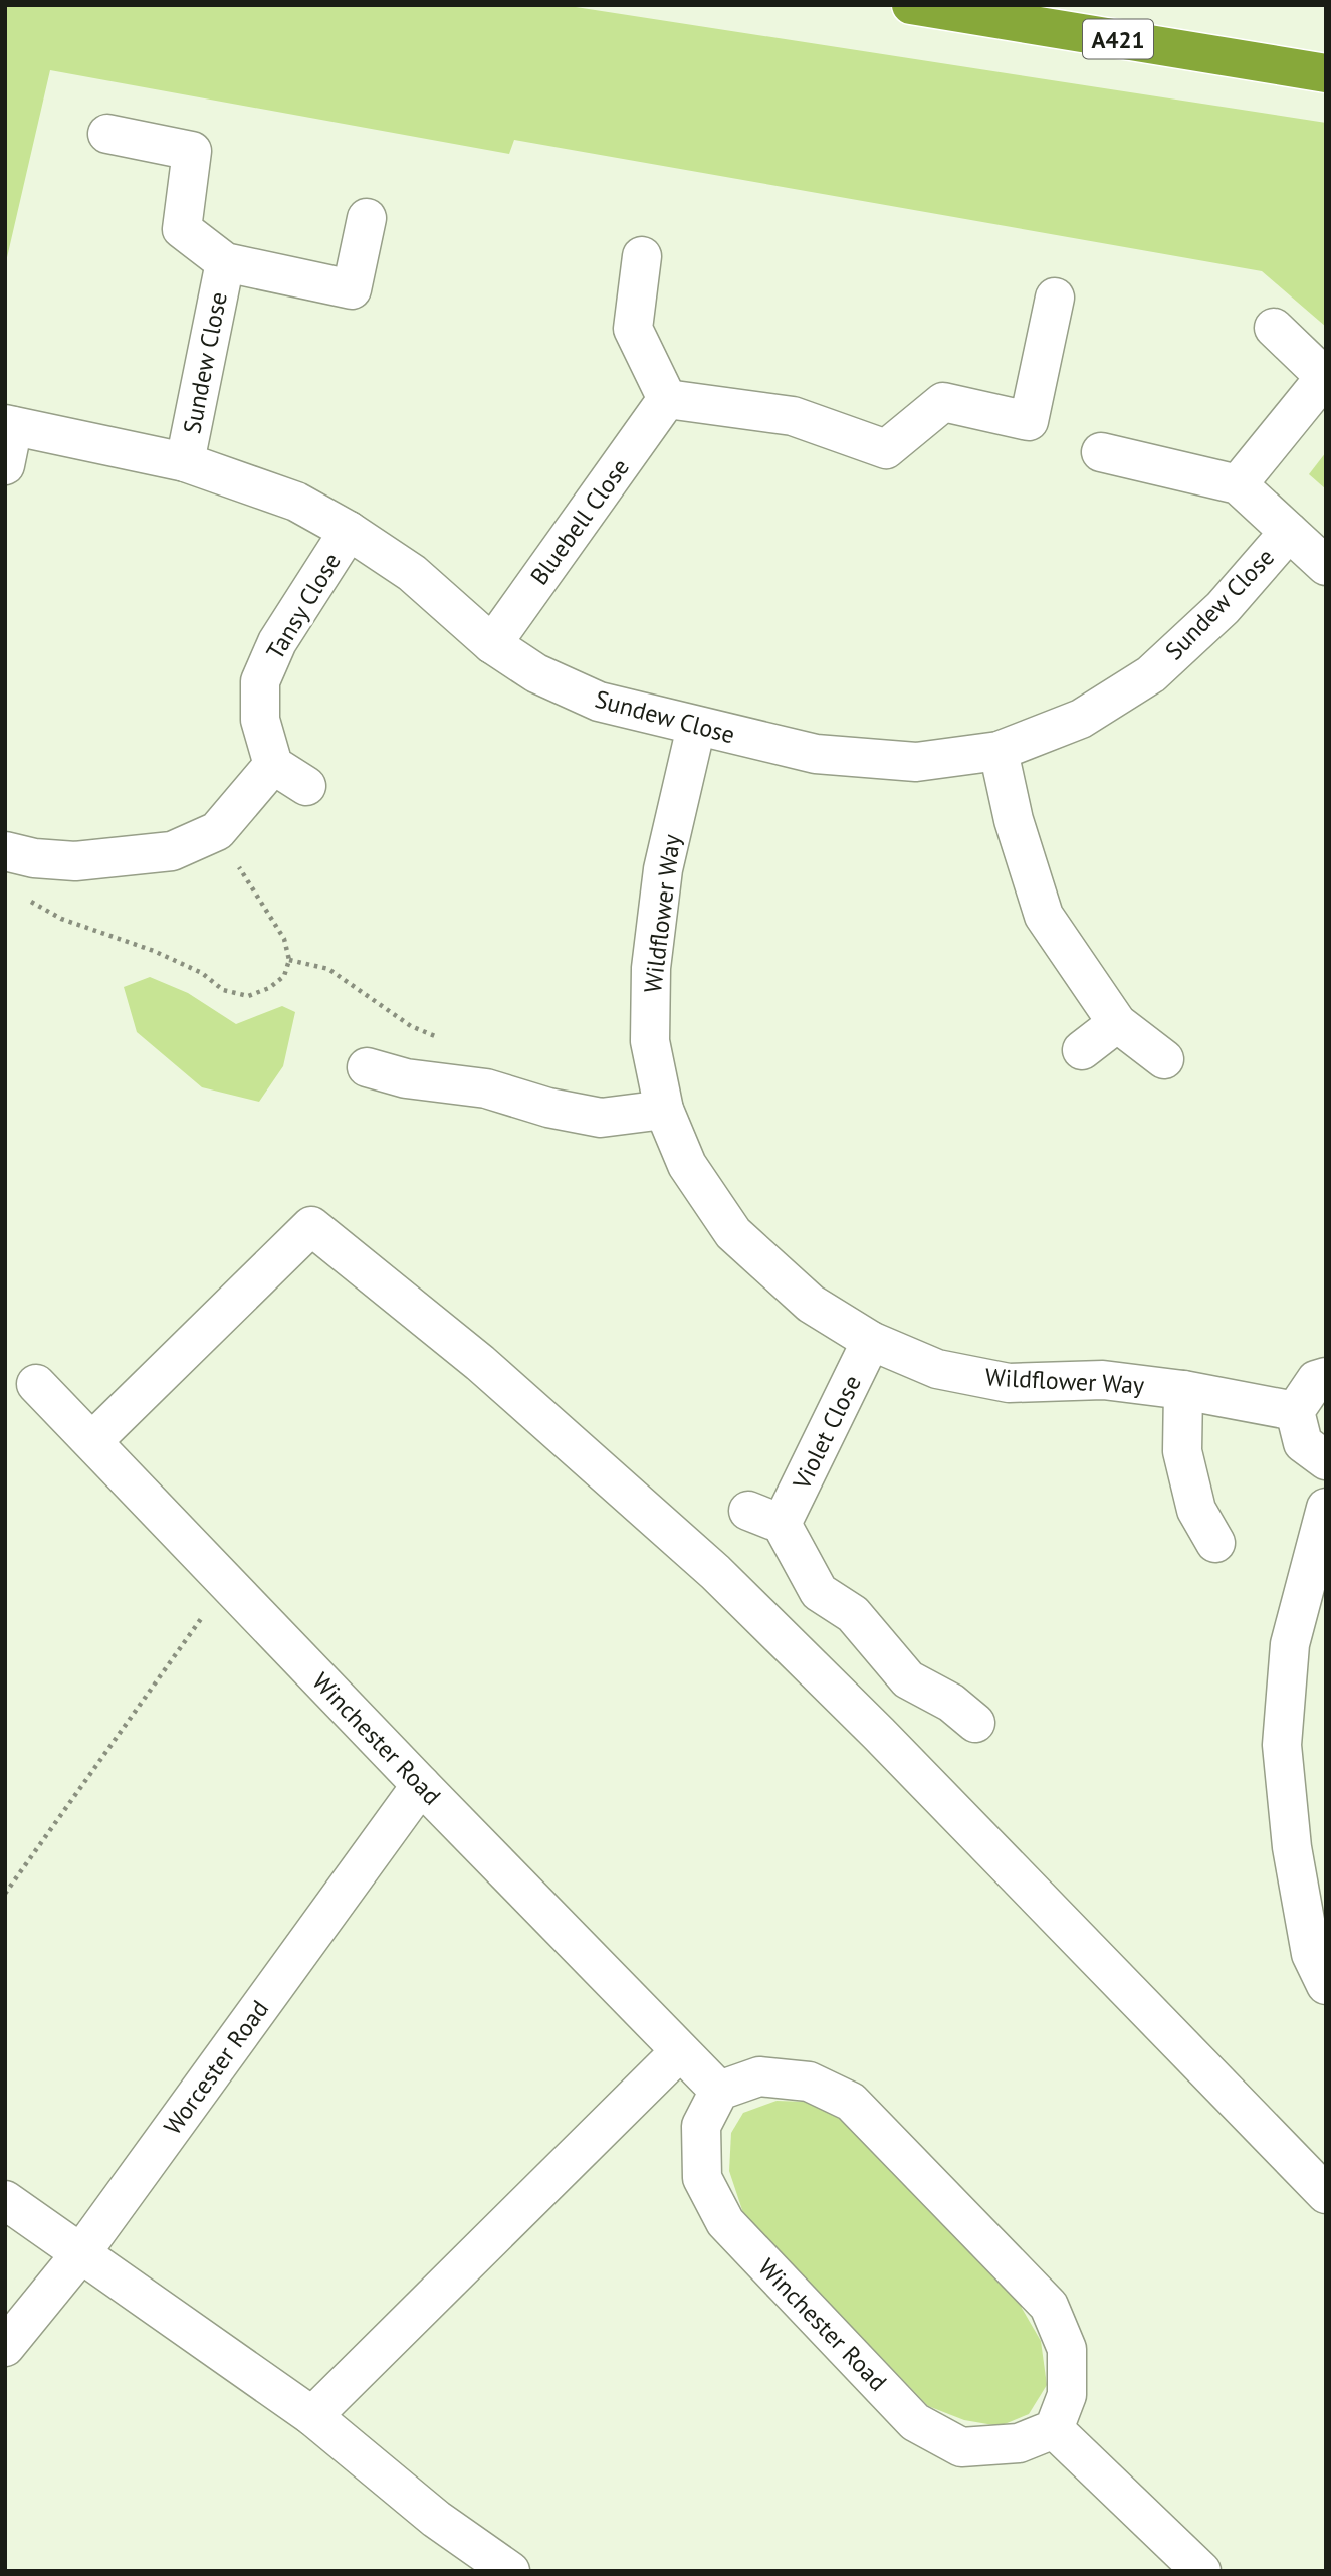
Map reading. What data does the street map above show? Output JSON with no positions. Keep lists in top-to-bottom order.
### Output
{
  "streets": {
    "highway": ["A421"],
    "street": [
      "Sundew Close",
      "Bluebell Close",
      "Tansy Close",
      "Wildflower Way",
      "Violet Close",
      "Winchester Road",
      "Worcester Road"
    ]
  },
  "crossings": [
    ["Sundew Close", "Bluebell Close"],
    ["Sundew Close", "Tansy Close"],
    ["Sundew Close", "Wildflower Way"],
    ["Wildflower Way", "Violet Close"],
    ["Winchester Road", "Worcester Road"]
  ]
}
